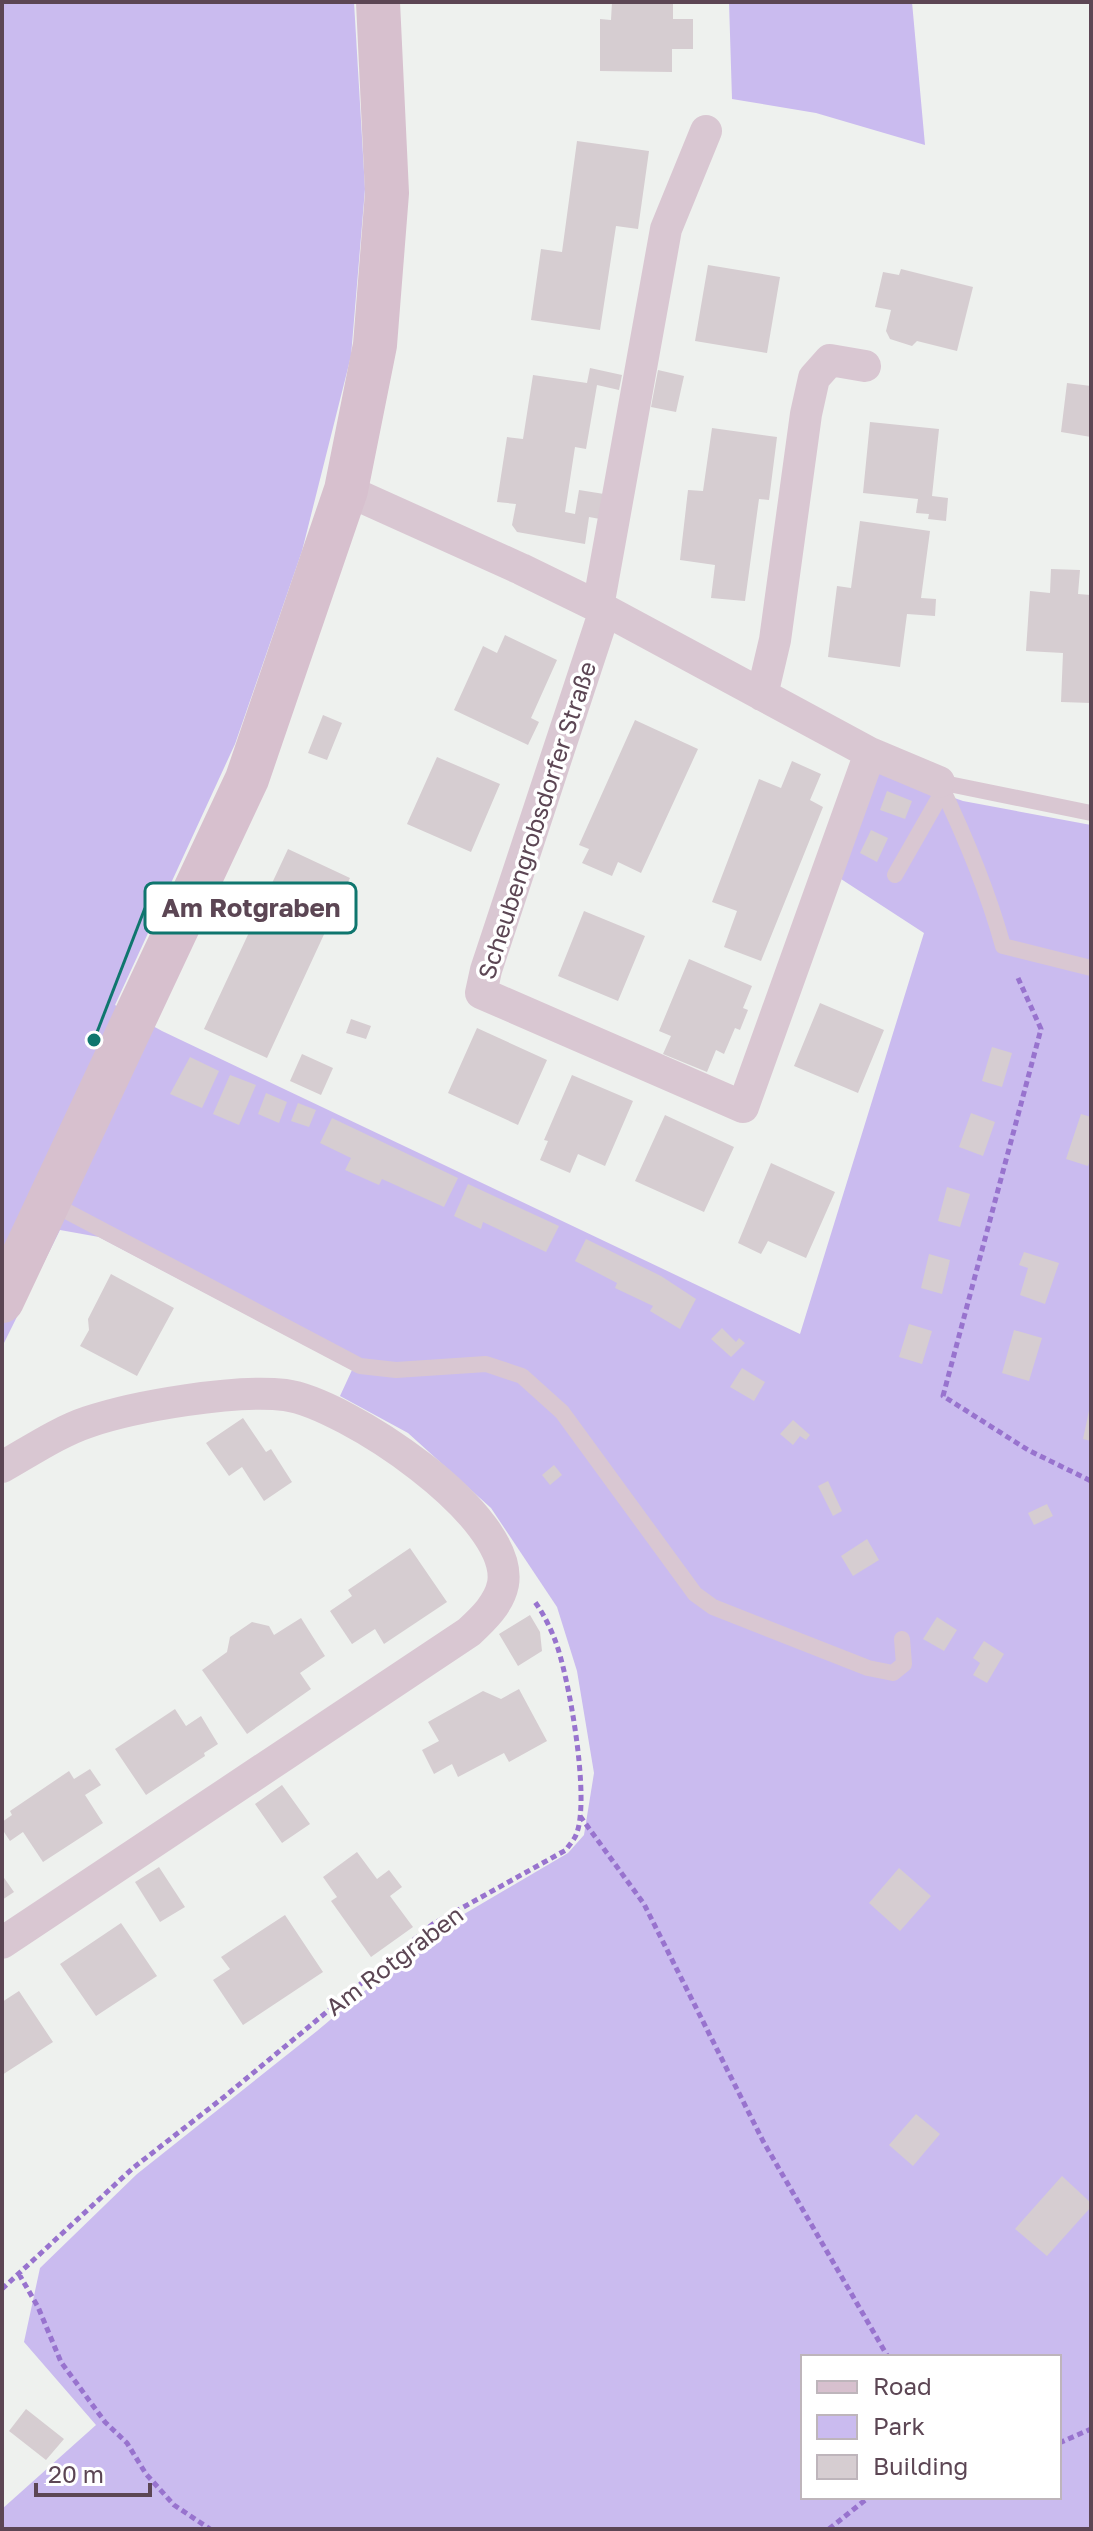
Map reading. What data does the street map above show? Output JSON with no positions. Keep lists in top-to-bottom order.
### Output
{
  "streets": {
    "street": ["Scheubengrobsdorfer Straße"],
    "path": ["Am Rotgraben"]
  },
  "places": ["Am Rotgraben"],
  "legend": ["Road", "Park", "Building"],
  "scale_bar": "20 m"
}
